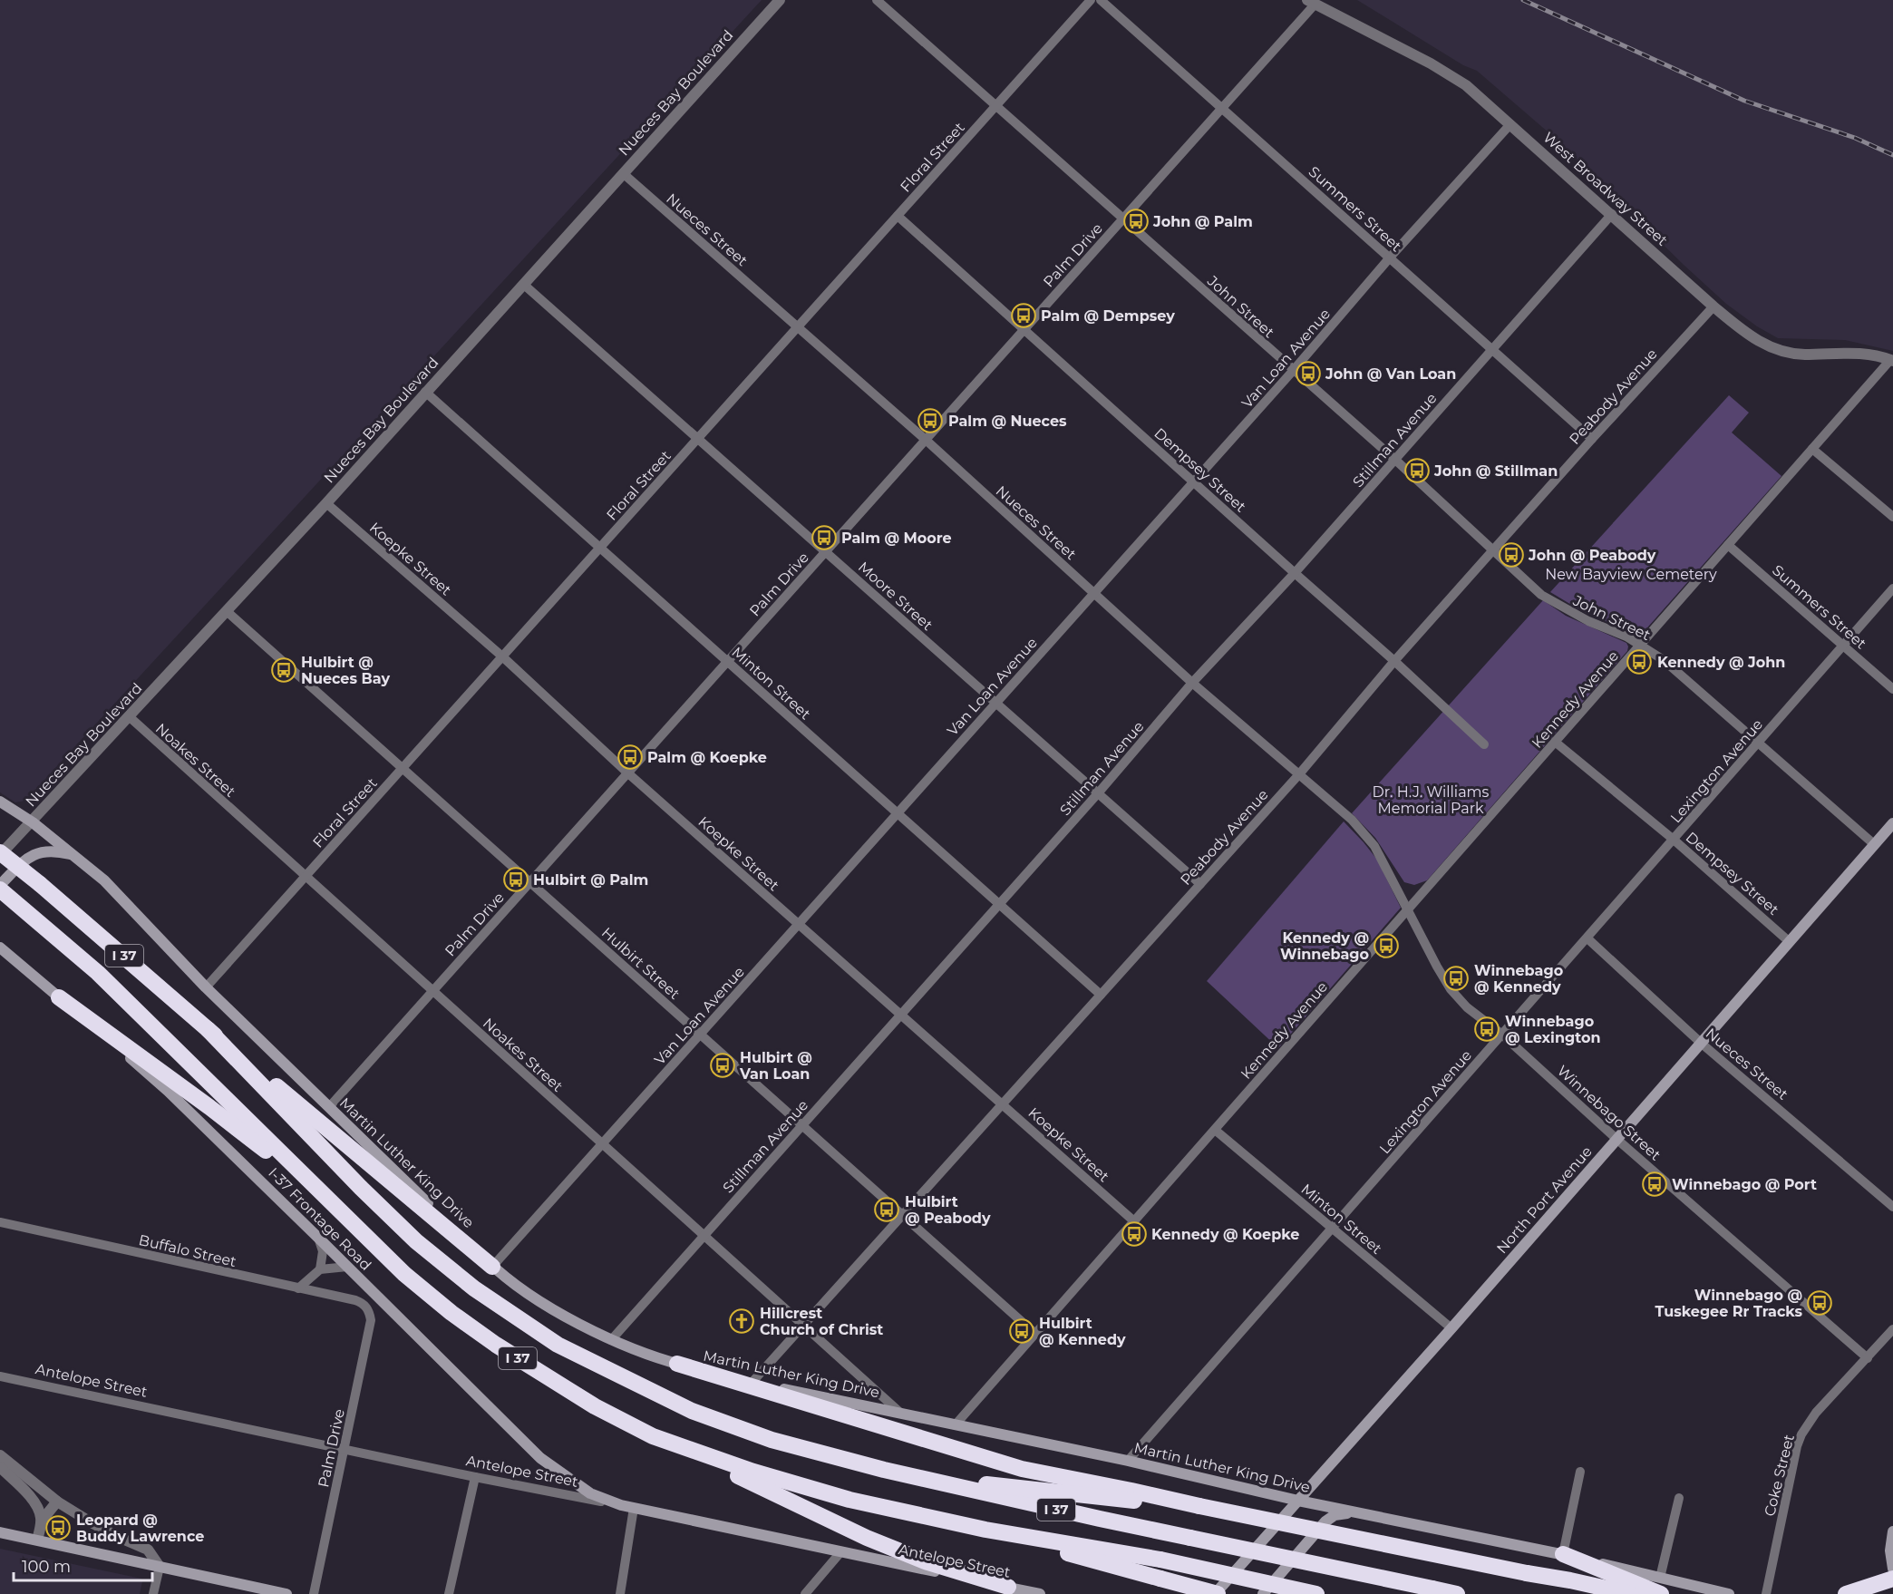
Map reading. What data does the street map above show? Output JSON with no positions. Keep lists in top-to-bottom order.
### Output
{
  "streets": {
    "highway": ["I 37"],
    "main road": [
      "Martin Luther King Drive",
      "North Port Avenue",
      "I-37 Frontage Road",
      "Antelope Street"
    ],
    "street": [
      "Nueces Bay Boulevard",
      "Floral Street",
      "West Broadway Street",
      "Summers Street",
      "Nueces Street",
      "Palm Drive",
      "John Street",
      "Van Loan Avenue",
      "Peabody Avenue",
      "Stillman Avenue",
      "Dempsey Street",
      "Koepke Street",
      "Moore Street",
      "Minton Street",
      "Kennedy Avenue",
      "Noakes Street",
      "Lexington Avenue",
      "Hulbirt Street",
      "Winnebago Street",
      "Buffalo Street",
      "Coke Street"
    ]
  },
  "crossings": [
    ["Nueces Bay Boulevard", "Nueces Street"],
    ["Nueces Bay Boulevard", "Koepke Street"],
    ["Nueces Bay Boulevard", "Moore Street"],
    ["Nueces Bay Boulevard", "Minton Street"],
    ["Nueces Bay Boulevard", "Noakes Street"],
    ["Nueces Bay Boulevard", "I 37"],
    ["Nueces Bay Boulevard", "Hulbirt Street"],
    ["Nueces Bay Boulevard", "Martin Luther King Drive"],
    ["Floral Street", "Nueces Street"],
    ["Floral Street", "John Street"],
    ["Floral Street", "Dempsey Street"],
    ["Floral Street", "Koepke Street"],
    ["Floral Street", "Moore Street"],
    ["Floral Street", "Minton Street"],
    ["Floral Street", "Noakes Street"],
    ["Floral Street", "Hulbirt Street"],
    ["Floral Street", "Martin Luther King Drive"],
    ["West Broadway Street", "Palm Drive"],
    ["West Broadway Street", "Van Loan Avenue"],
    ["West Broadway Street", "Peabody Avenue"],
    ["West Broadway Street", "Stillman Avenue"],
    ["West Broadway Street", "Kennedy Avenue"],
    ["Summers Street", "Palm Drive"],
    ["Summers Street", "Van Loan Avenue"],
    ["Summers Street", "Peabody Avenue"],
    ["Summers Street", "Stillman Avenue"],
    ["Summers Street", "Kennedy Avenue"],
    ["Summers Street", "Lexington Avenue"],
    ["Nueces Street", "Palm Drive"],
    ["Nueces Street", "Van Loan Avenue"],
    ["Nueces Street", "Peabody Avenue"],
    ["Nueces Street", "Stillman Avenue"],
    ["Nueces Street", "Kennedy Avenue"],
    ["Nueces Street", "Lexington Avenue"],
    ["Nueces Street", "Winnebago Street"],
    ["Nueces Street", "North Port Avenue"],
    ["Palm Drive", "John Street"],
    ["Palm Drive", "Dempsey Street"],
    ["Palm Drive", "Koepke Street"],
    ["Palm Drive", "Moore Street"],
    ["Palm Drive", "Minton Street"],
    ["Palm Drive", "Noakes Street"],
    ["Palm Drive", "Hulbirt Street"],
    ["Palm Drive", "Martin Luther King Drive"],
    ["Palm Drive", "Buffalo Street"],
    ["Palm Drive", "Antelope Street"],
    ["John Street", "Van Loan Avenue"],
    ["John Street", "Peabody Avenue"],
    ["John Street", "Stillman Avenue"],
    ["John Street", "Kennedy Avenue"],
    ["John Street", "Lexington Avenue"],
    ["John Street", "North Port Avenue"],
    ["Van Loan Avenue", "Dempsey Street"],
    ["Van Loan Avenue", "Koepke Street"],
    ["Van Loan Avenue", "Moore Street"],
    ["Van Loan Avenue", "Minton Street"],
    ["Van Loan Avenue", "Noakes Street"],
    ["Van Loan Avenue", "Hulbirt Street"],
    ["Van Loan Avenue", "Martin Luther King Drive"],
    ["Peabody Avenue", "Dempsey Street"],
    ["Peabody Avenue", "Koepke Street"],
    ["Peabody Avenue", "Moore Street"],
    ["Peabody Avenue", "Minton Street"],
    ["Peabody Avenue", "Noakes Street"],
    ["Peabody Avenue", "Hulbirt Street"],
    ["Peabody Avenue", "Martin Luther King Drive"],
    ["Stillman Avenue", "Dempsey Street"],
    ["Stillman Avenue", "Koepke Street"],
    ["Stillman Avenue", "Moore Street"],
    ["Stillman Avenue", "Minton Street"],
    ["Stillman Avenue", "Noakes Street"],
    ["Stillman Avenue", "Hulbirt Street"],
    ["Stillman Avenue", "Martin Luther King Drive"],
    ["Dempsey Street", "Kennedy Avenue"],
    ["Dempsey Street", "Lexington Avenue"],
    ["Dempsey Street", "North Port Avenue"],
    ["Koepke Street", "Kennedy Avenue"],
    ["Minton Street", "Kennedy Avenue"],
    ["Minton Street", "Lexington Avenue"],
    ["Minton Street", "North Port Avenue"],
    ["Kennedy Avenue", "Hulbirt Street"],
    ["Kennedy Avenue", "Winnebago Street"],
    ["Kennedy Avenue", "Martin Luther King Drive"],
    ["Noakes Street", "Martin Luther King Drive"],
    ["Lexington Avenue", "Winnebago Street"],
    ["Lexington Avenue", "Martin Luther King Drive"],
    ["Winnebago Street", "North Port Avenue"],
    ["Winnebago Street", "Coke Street"],
    ["Martin Luther King Drive", "North Port Avenue"],
    ["I-37 Frontage Road", "Antelope Street"]
  ],
  "parks": ["New Bayview Cemetery", "Dr. H.J. Williams Memorial Park"],
  "places": {
    "bus stop": [
      "John @ Palm",
      "Palm @ Dempsey",
      "John @ Van Loan",
      "Palm @ Nueces",
      "John @ Stillman",
      "Palm @ Moore",
      "John @ Peabody",
      "Kennedy @ John",
      "Hulbirt @ Nueces Bay",
      "Palm @ Koepke",
      "Hulbirt @ Palm",
      "Kennedy @ Winnebago",
      "Winnebago @ Kennedy",
      "Winnebago @ Lexington",
      "Hulbirt @ Van Loan",
      "Winnebago @ Port",
      "Hulbirt @ Peabody",
      "Kennedy @ Koepke",
      "Winnebago @ Tuskegee Rr Tracks",
      "Hulbirt @ Kennedy",
      "Leopard @ Buddy Lawrence"
    ],
    "church": ["Hillcrest Church of Christ"]
  },
  "scale_bar": "100 m"
}
